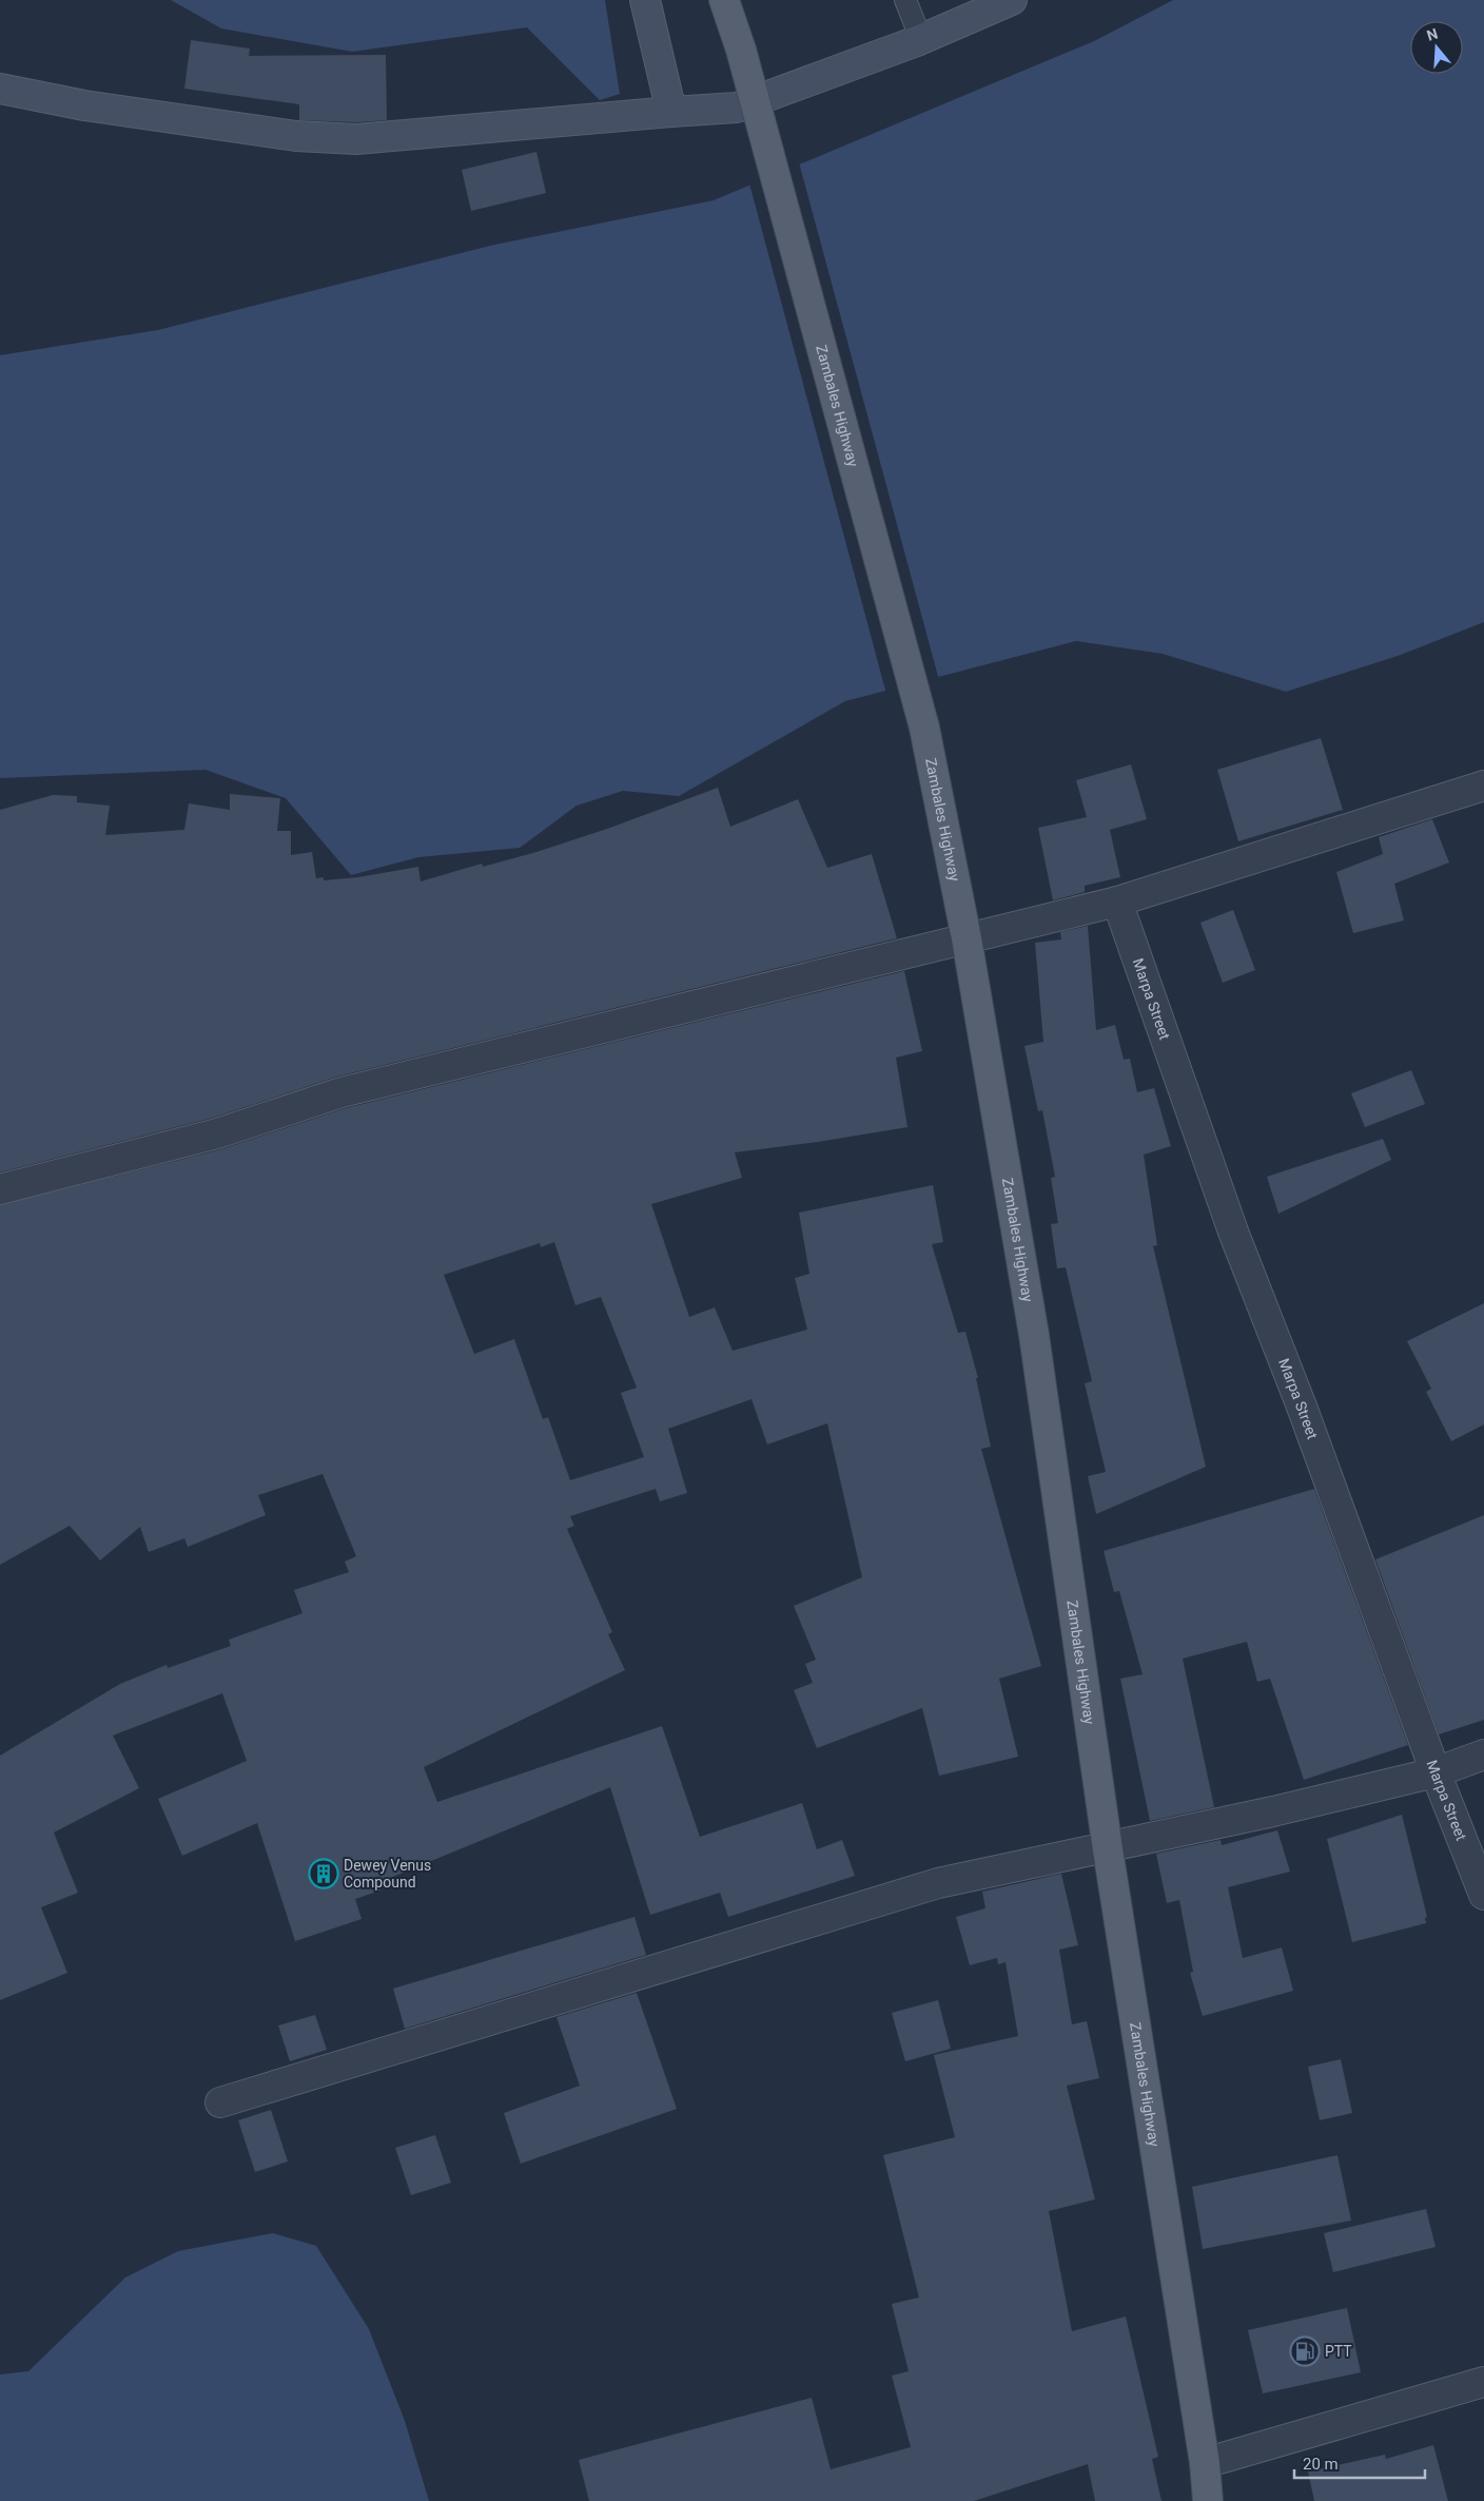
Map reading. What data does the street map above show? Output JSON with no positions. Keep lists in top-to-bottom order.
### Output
{
  "streets": {
    "main road": ["Zambales Highway"],
    "street": ["Marpa Street"]
  },
  "places": {
    "building": ["Dewey Venus Compound"],
    "fuel station": ["PTT"]
  },
  "scale_bar": "20 m",
  "north": "top"
}
